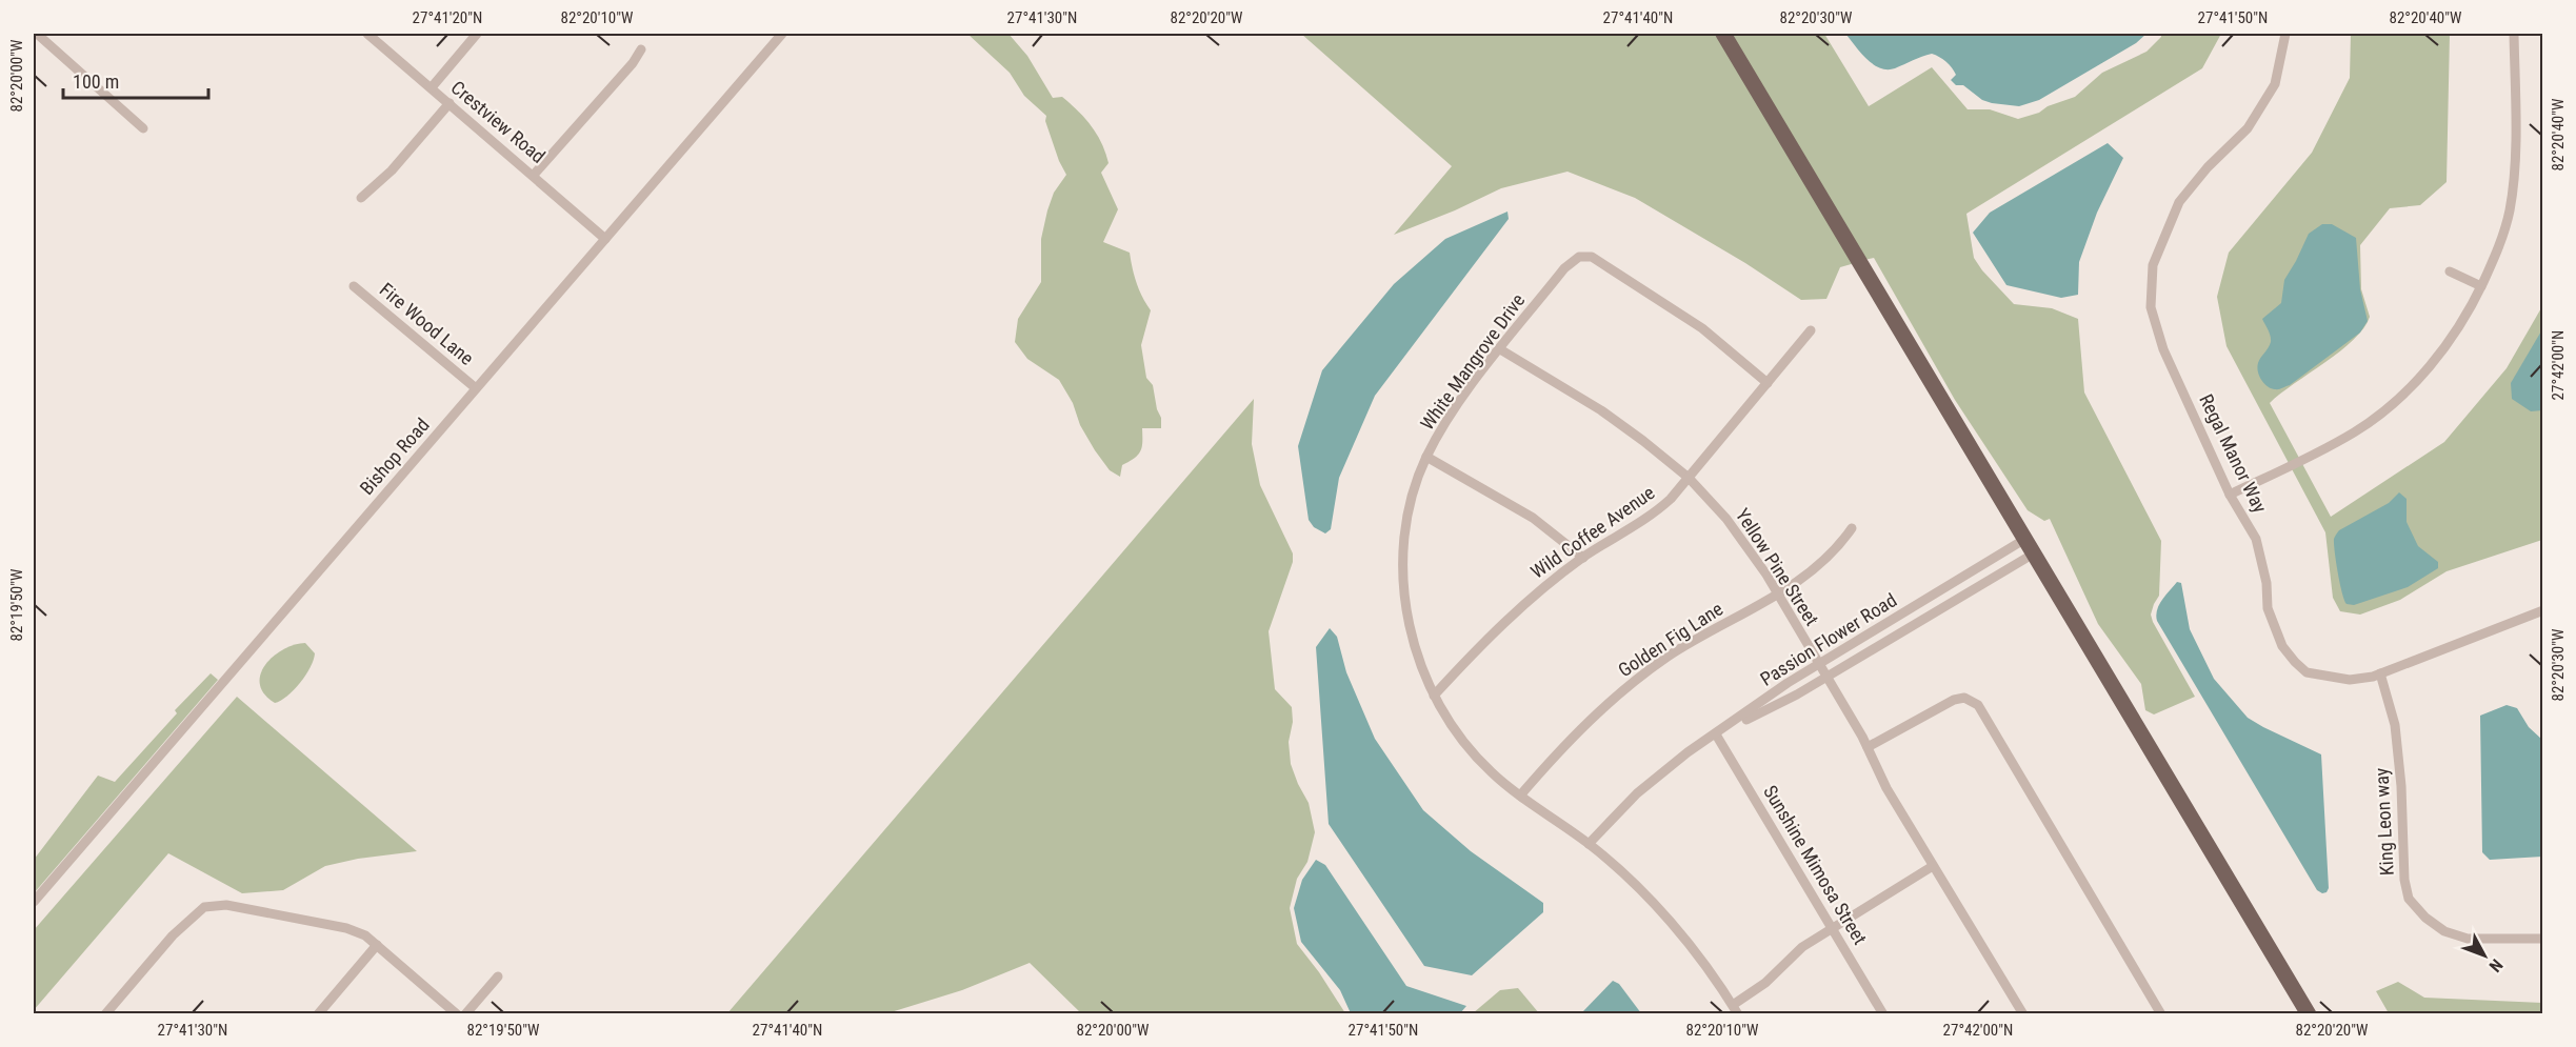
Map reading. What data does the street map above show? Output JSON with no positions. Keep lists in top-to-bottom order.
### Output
{
  "streets": {
    "street": [
      "Crestview Road",
      "Fire Wood Lane",
      "White Mangrove Drive",
      "Regal Manor Way",
      "Bishop Road",
      "Wild Coffee Avenue",
      "Yellow Pine Street",
      "Golden Fig Lane",
      "Passion Flower Road",
      "King Leon way",
      "Sunshine Mimosa Street"
    ]
  },
  "crossings": [
    ["Crestview Road", "Bishop Road"],
    ["Fire Wood Lane", "Bishop Road"],
    ["White Mangrove Drive", "Wild Coffee Avenue"],
    ["White Mangrove Drive", "Yellow Pine Street"],
    ["White Mangrove Drive", "Golden Fig Lane"],
    ["White Mangrove Drive", "Passion Flower Road"],
    ["Regal Manor Way", "King Leon way"],
    ["Wild Coffee Avenue", "Yellow Pine Street"],
    ["Yellow Pine Street", "Golden Fig Lane"],
    ["Yellow Pine Street", "Passion Flower Road"],
    ["Passion Flower Road", "Sunshine Mimosa Street"]
  ],
  "scale_bar": "100 m",
  "north": "bottom right",
  "coordinates": [
    "27°41'20\"N",
    "82°20'10\"W",
    "27°41'30\"N",
    "82°20'20\"W",
    "27°41'40\"N",
    "82°20'30\"W",
    "27°41'50\"N",
    "82°20'40\"W",
    "82°20'00\"W",
    "27°42'00\"N",
    "82°19'50\"W"
  ]
}
